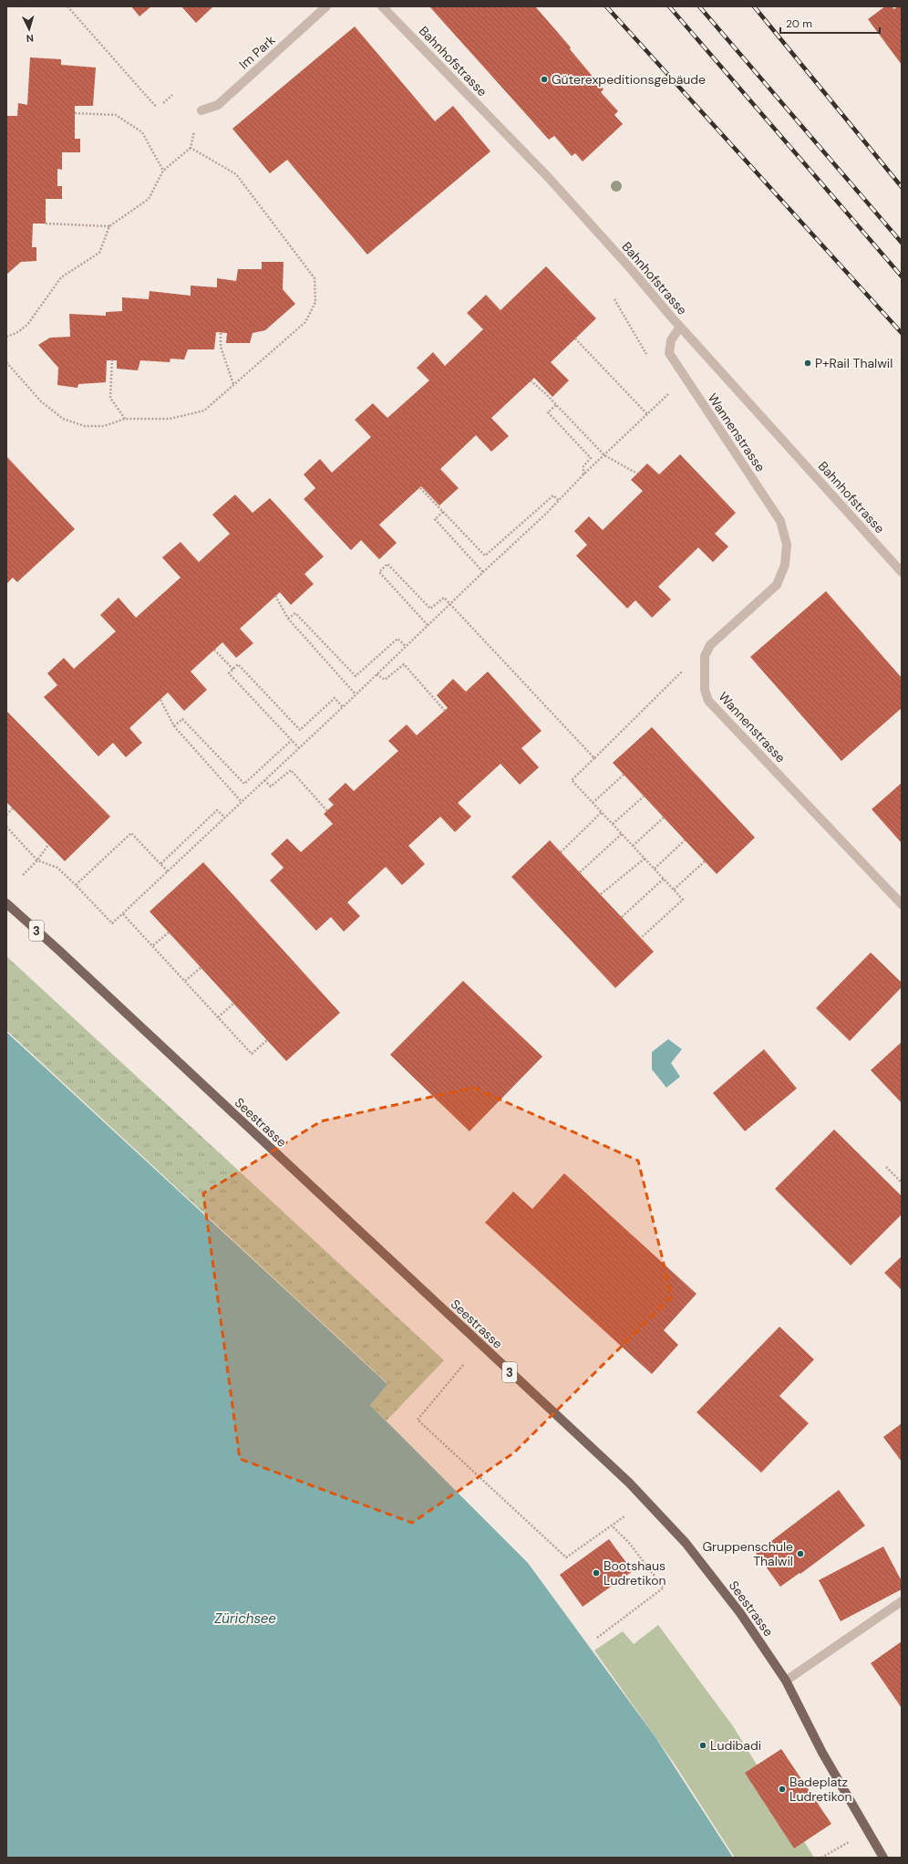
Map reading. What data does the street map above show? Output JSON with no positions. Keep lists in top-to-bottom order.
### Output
{
  "streets": {
    "main road": ["3", "Seestrasse"],
    "street": ["Im Park", "Bahnhofstrasse", "Wannenstrasse"]
  },
  "crossings": [
    ["Bahnhofstrasse", "Wannenstrasse"]
  ],
  "water": ["Zürichsee"],
  "places": [
    "Güterexpeditionsgebäude",
    "P+Rail Thalwil",
    "Gruppenschule Thalwil",
    "Bootshaus Ludretikon",
    "Ludibadi",
    "Badeplatz Ludretikon"
  ],
  "scale_bar": "20 m",
  "north": "bottom"
}
